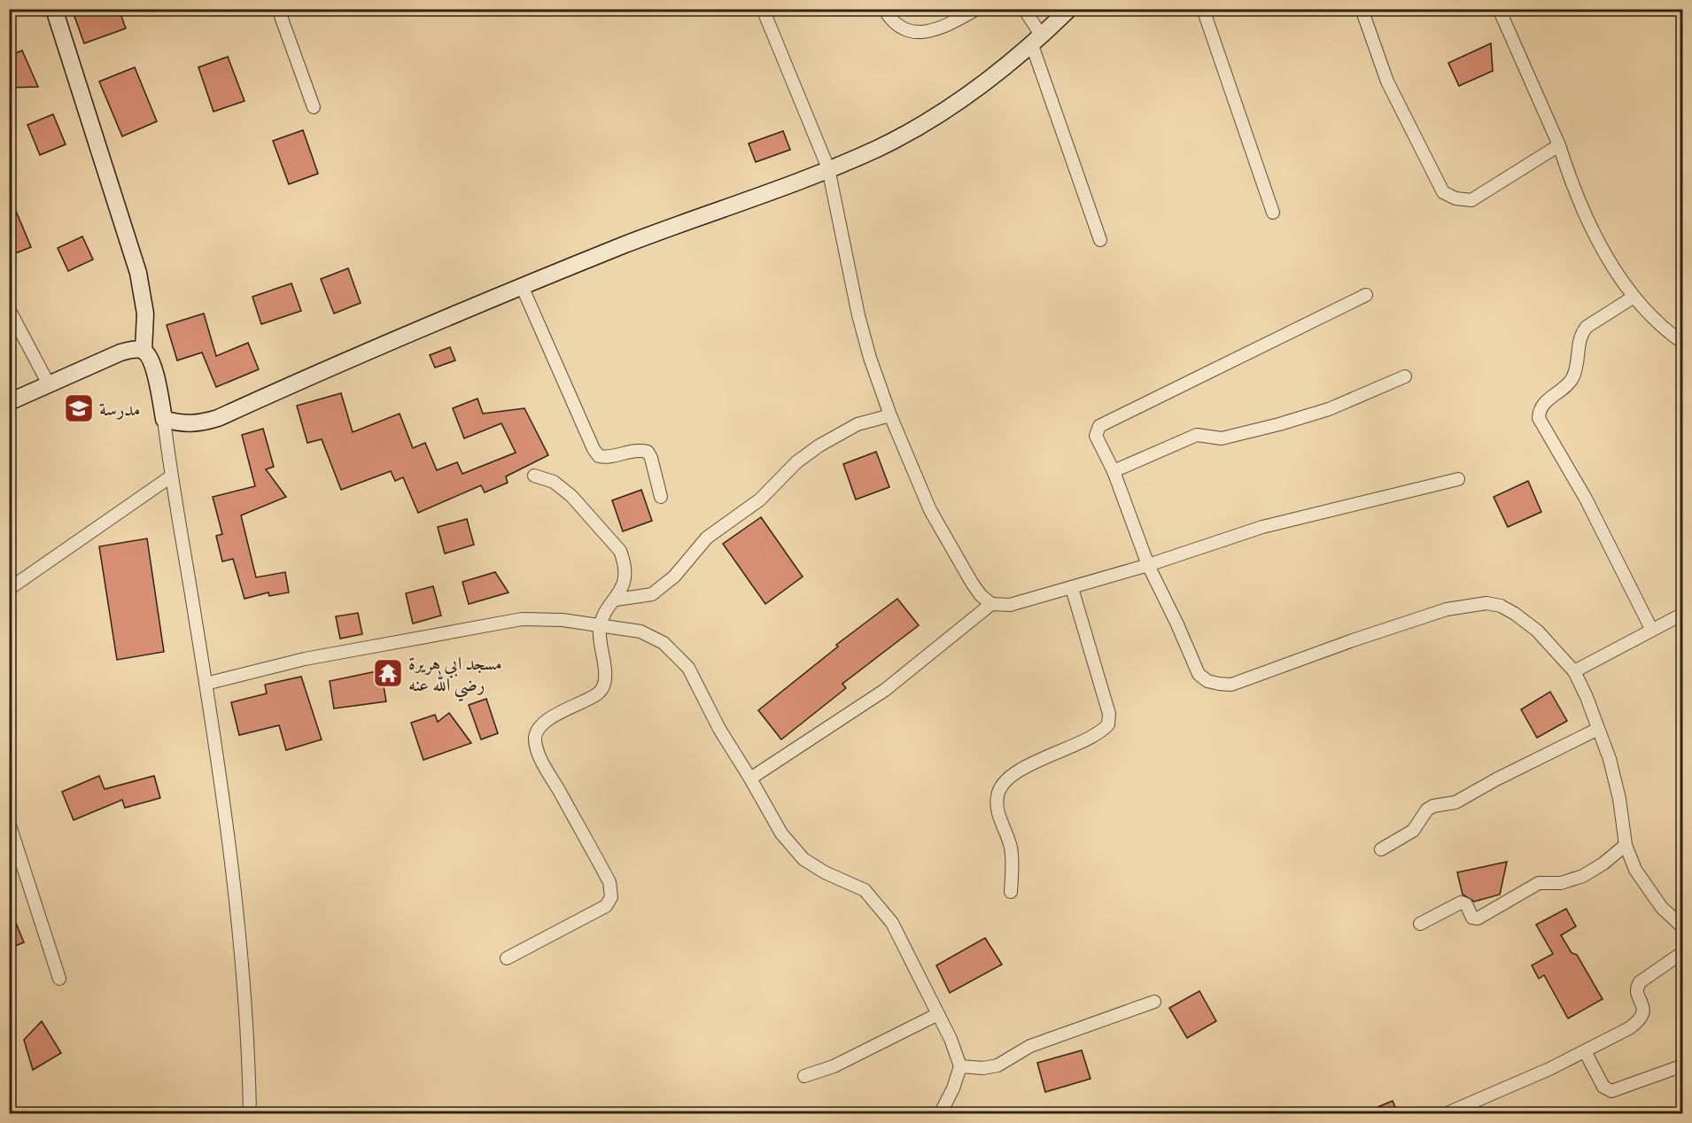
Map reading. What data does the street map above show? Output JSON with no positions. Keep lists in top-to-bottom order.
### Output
{
  "places": {
    "school or university": ["مدرسة"],
    "temple": ["مسجد ابي هريرة رضي الله عنه"]
  }
}
